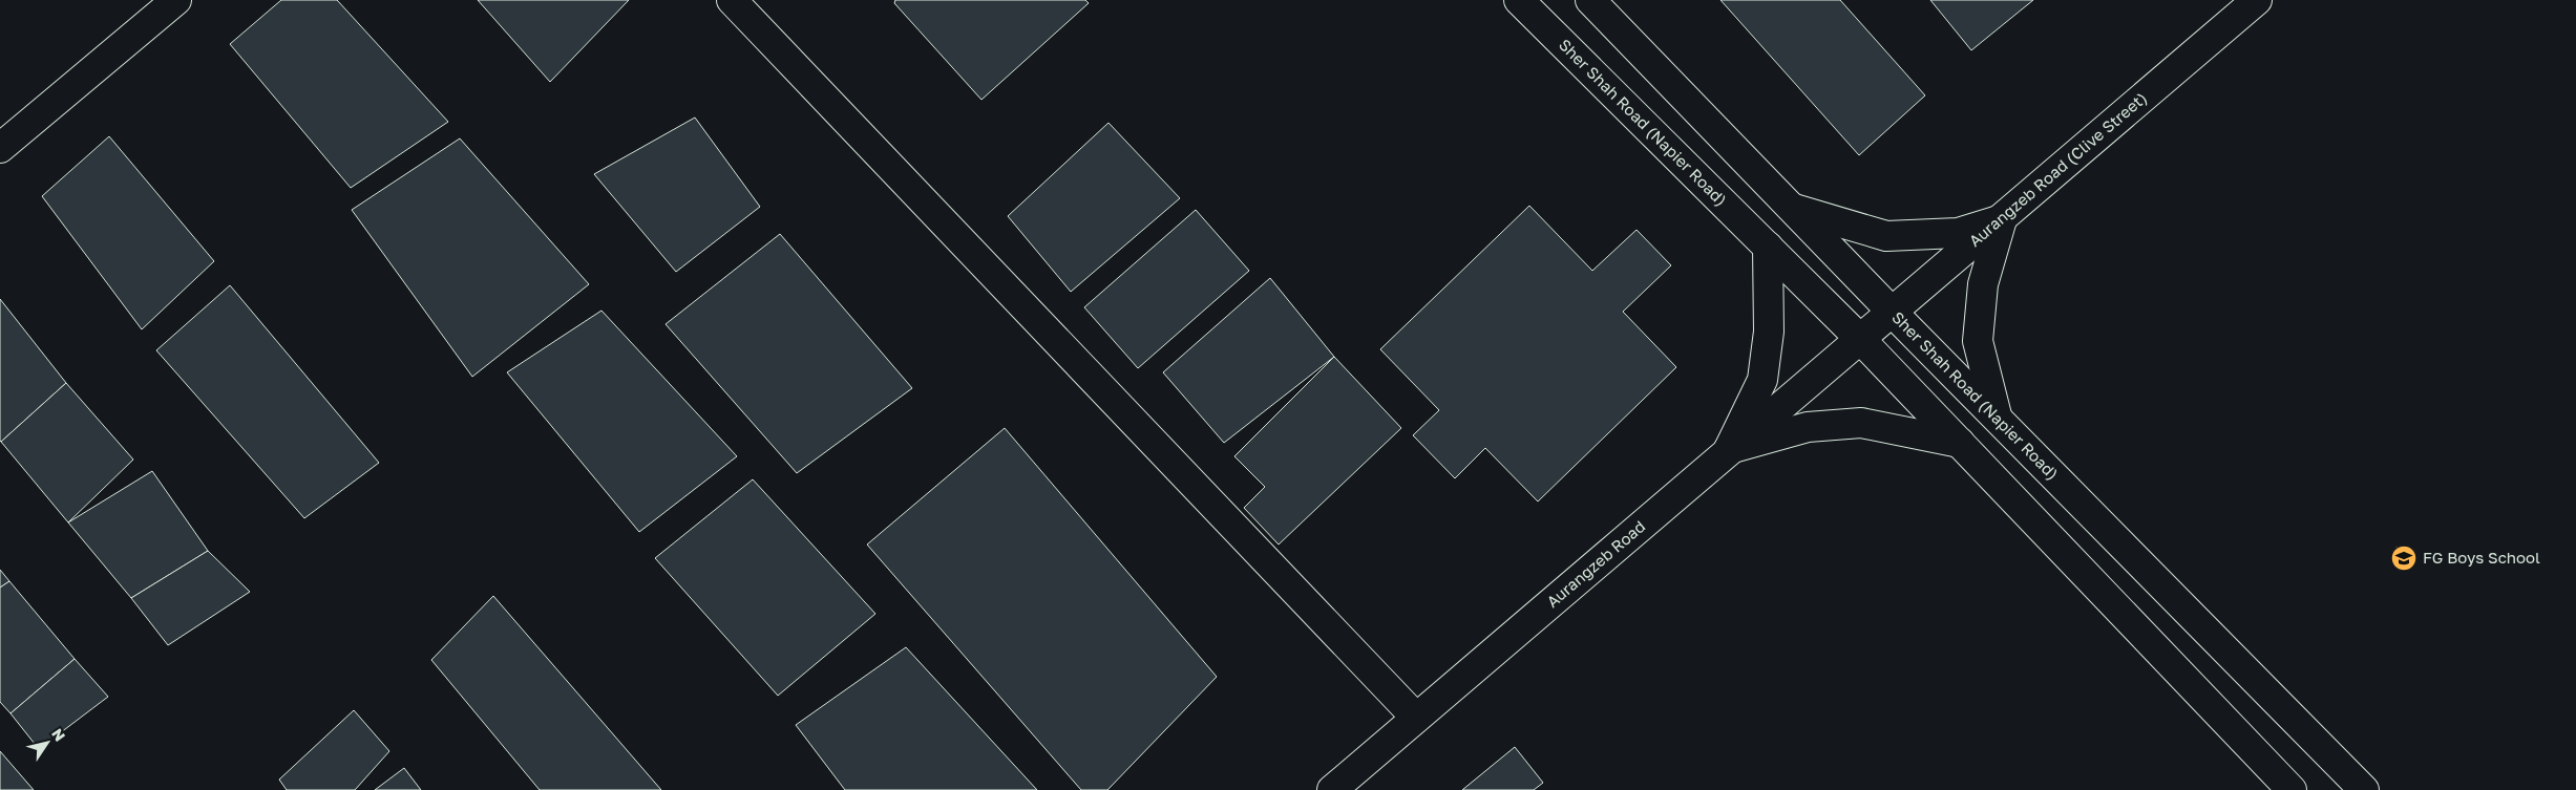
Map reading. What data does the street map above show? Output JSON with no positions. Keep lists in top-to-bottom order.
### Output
{
  "streets": {
    "main road": ["Sher Shah Road (Napier Road)", "Aurangzeb Road (Clive Street)", "Aurangzeb Road"]
  },
  "crossings": [
    ["Sher Shah Road (Napier Road)", "Aurangzeb Road (Clive Street)"],
    ["Sher Shah Road (Napier Road)", "Aurangzeb Road"],
    ["Aurangzeb Road (Clive Street)", "Aurangzeb Road"]
  ],
  "places": {
    "school or university": ["FG Boys School"]
  },
  "north": "top right"
}
